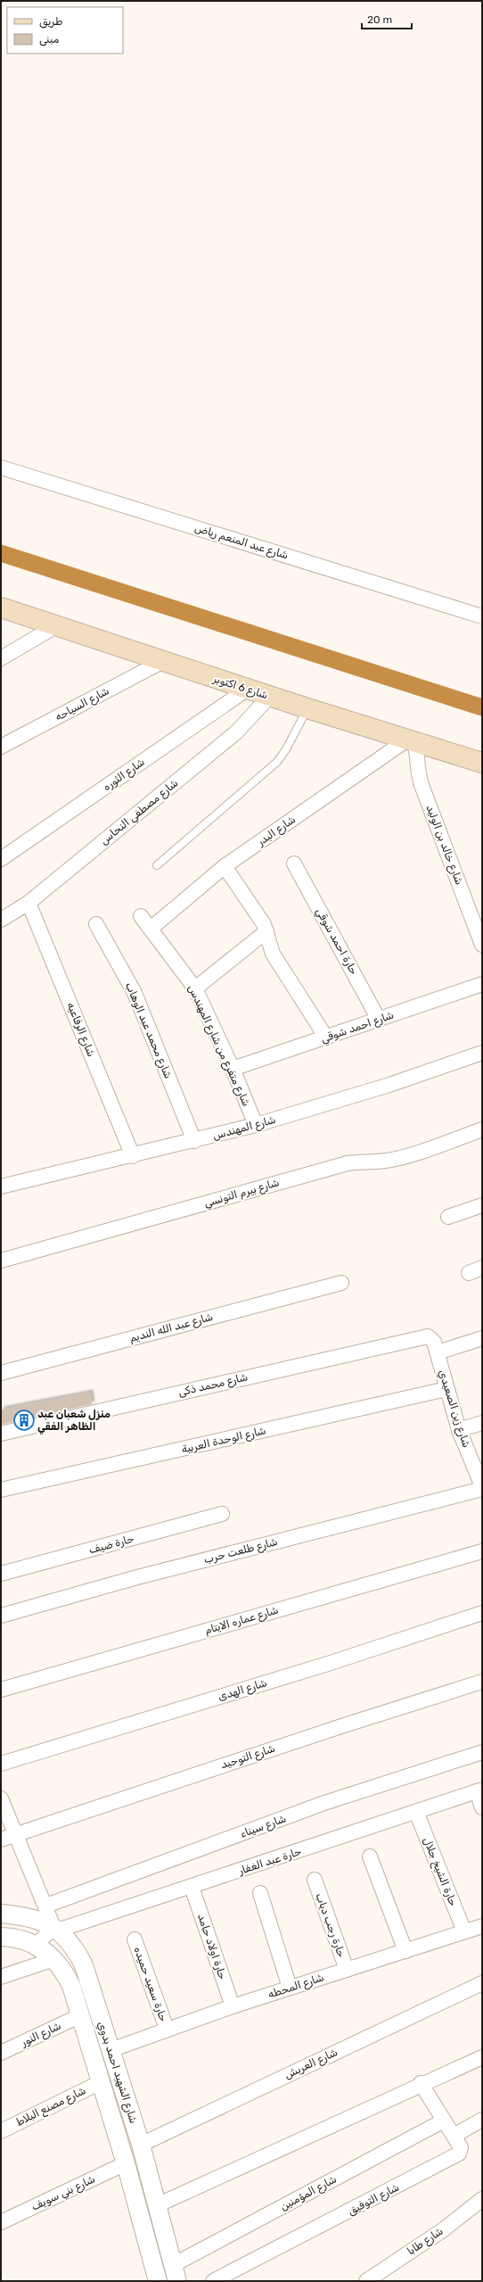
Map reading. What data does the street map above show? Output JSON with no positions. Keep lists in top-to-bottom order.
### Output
{
  "streets": {
    "main road": ["شارع 6 اكتوبر"],
    "street": [
      "شارع عبد المنعم رياض",
      "شارع السياحه",
      "شارع الثوره",
      "شارع مصطفي النحاس",
      "شارع البدر",
      "شارع خالد بن الوليد",
      "حارة احمد شوقي",
      "شارع احمد شوقي",
      "شارع الرفاعيه",
      "شارع محمد عبد الوهاب",
      "شارع متفرع من شارع المهندس",
      "شارع المهندس",
      "شارع بيرم التونسي",
      "شارع عبد الله النديم",
      "شارع محمد ذكى",
      "شارع زين الصعيدي",
      "شارع الوحدة العربية",
      "حارة ضيف",
      "شارع طلعت حرب",
      "شارع عماره الايتام",
      "شارع الهدى",
      "شارع التوحيد",
      "شارع سيناء",
      "حارة عبد الغفار",
      "حارة الشيخ جلال",
      "حارة رجب دياب",
      "حارة اولاد حامد",
      "حارة سعيد حميده",
      "شارع المحطه",
      "شارع النور",
      "شارع العريش",
      "شارع الشهيد احمد بدوي",
      "شارع مصنع البلاط",
      "شارع بني سويف",
      "شارع المؤمنين",
      "شارع التوفيق",
      "شارع طابا"
    ]
  },
  "crossings": [
    ["شارع 6 اكتوبر", "شارع السياحه"],
    ["شارع 6 اكتوبر", "شارع الثوره"],
    ["شارع 6 اكتوبر", "شارع مصطفي النحاس"],
    ["شارع 6 اكتوبر", "شارع البدر"],
    ["شارع 6 اكتوبر", "شارع خالد بن الوليد"],
    ["شارع مصطفي النحاس", "شارع الرفاعيه"],
    ["شارع البدر", "شارع خالد بن الوليد"],
    ["شارع البدر", "شارع متفرع من شارع المهندس"],
    ["حارة احمد شوقي", "شارع احمد شوقي"],
    ["شارع احمد شوقي", "شارع متفرع من شارع المهندس"],
    ["شارع الرفاعيه", "شارع المهندس"],
    ["شارع محمد عبد الوهاب", "شارع المهندس"],
    ["شارع متفرع من شارع المهندس", "شارع المهندس"],
    ["شارع محمد ذكى", "شارع زين الصعيدي"],
    ["شارع زين الصعيدي", "شارع الوحدة العربية"],
    ["حارة عبد الغفار", "حارة الشيخ جلال"],
    ["حارة عبد الغفار", "حارة اولاد حامد"],
    ["حارة عبد الغفار", "شارع الشهيد احمد بدوي"],
    ["حارة الشيخ جلال", "شارع المحطه"],
    ["حارة رجب دياب", "شارع المحطه"],
    ["حارة اولاد حامد", "شارع المحطه"],
    ["حارة سعيد حميده", "شارع المحطه"],
    ["شارع المحطه", "شارع الشهيد احمد بدوي"],
    ["شارع النور", "شارع الشهيد احمد بدوي"],
    ["شارع العريش", "شارع الشهيد احمد بدوي"],
    ["شارع الشهيد احمد بدوي", "شارع مصنع البلاط"],
    ["شارع الشهيد احمد بدوي", "شارع بني سويف"],
    ["شارع الشهيد احمد بدوي", "شارع المؤمنين"],
    ["شارع المؤمنين", "شارع التوفيق"]
  ],
  "places": {
    "building": ["منزل شعبان عبد الظاهر الفقي"]
  },
  "legend": ["طريق", "مبنى"],
  "scale_bar": "20 m"
}
